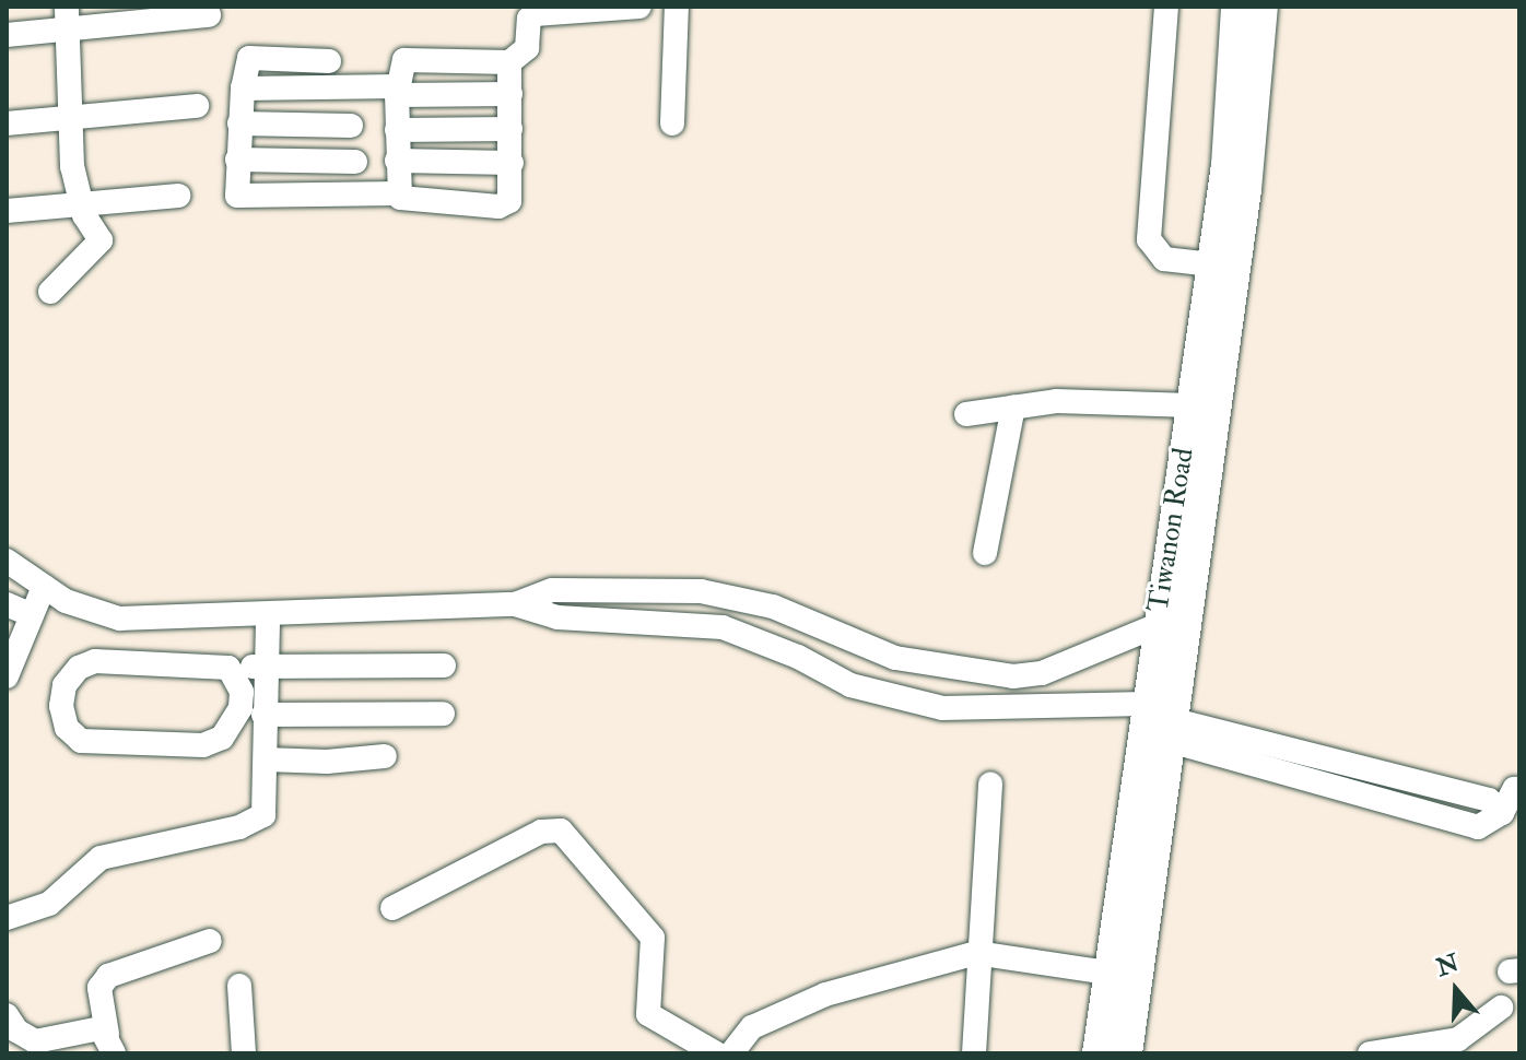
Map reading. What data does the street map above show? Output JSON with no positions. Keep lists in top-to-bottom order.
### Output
{
  "streets": {
    "main road": ["Tiwanon Road"]
  },
  "north": "top"
}
